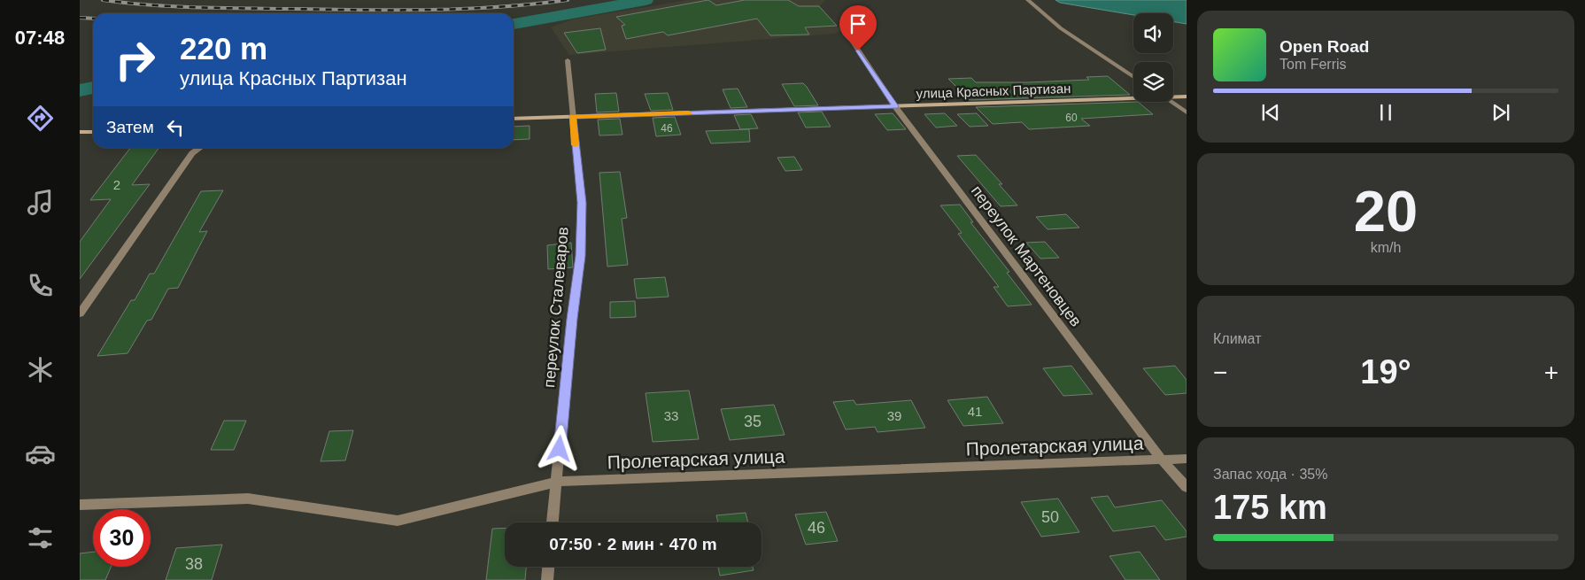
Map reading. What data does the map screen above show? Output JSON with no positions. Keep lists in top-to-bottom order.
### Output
{
  "streets": {
    "street": [
      "улица Красных Партизан",
      "переулок Мартеновцев",
      "переулок Сталеваров",
      "Пролетарская улица"
    ]
  },
  "crossings": [
    ["улица Красных Партизан", "переулок Мартеновцев"],
    ["улица Красных Партизан", "переулок Сталеваров"],
    ["переулок Мартеновцев", "Пролетарская улица"],
    ["переулок Сталеваров", "Пролетарская улица"]
  ],
  "house_numbers": [
    "60",
    "46",
    "2",
    "41",
    "33",
    "39",
    "35",
    "50",
    "46",
    "38"
  ],
  "page": {
    "tabs": "07:48",
    "turn": ["220 m", "улица Красных Партизан"],
    "song": ["Open Road", "Tom Ferris"],
    "then": "Затем",
    "tile": [
      ["20", "km/h"],
      "Климат",
      ["Запас хода · 35%", "175 km"]
    ],
    "heat": ["−", "19°", "+"],
    "limit": "30",
    "trip": "07:50 · 2 мин · 470 m"
  }
}
